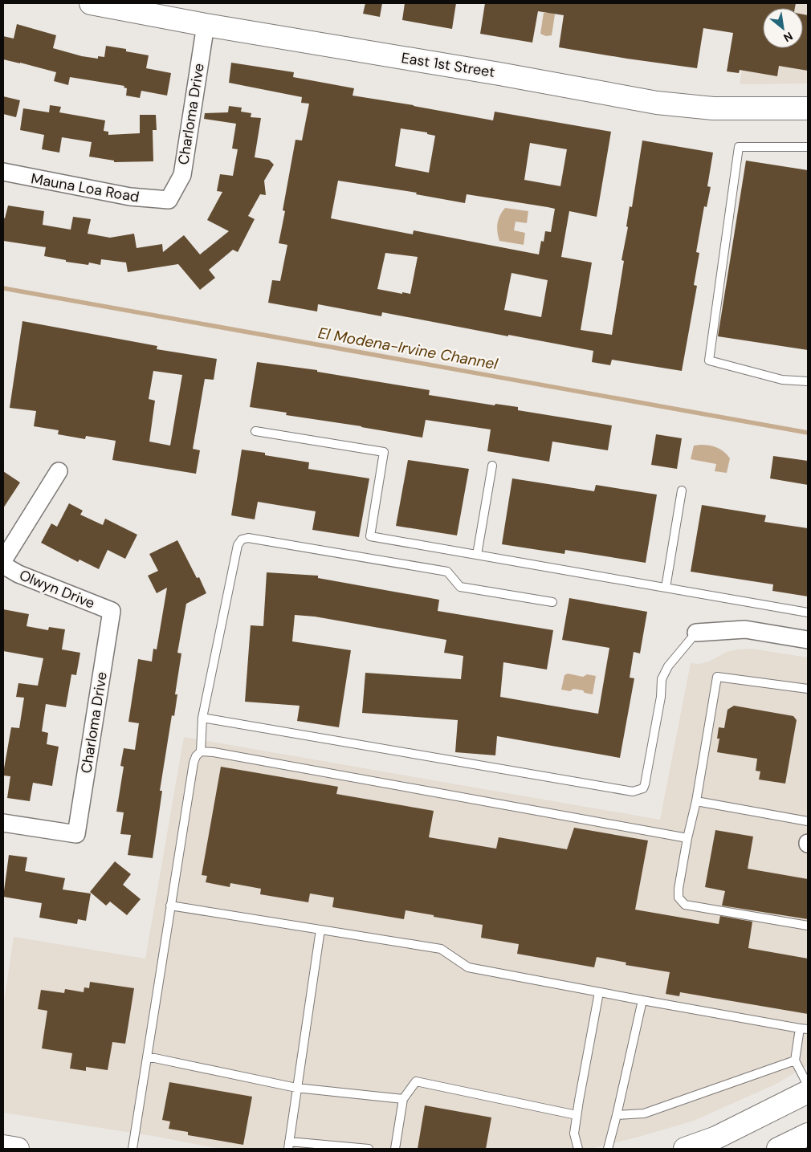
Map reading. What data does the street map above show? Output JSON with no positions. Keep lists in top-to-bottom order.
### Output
{
  "streets": {
    "main road": ["East 1st Street"],
    "street": ["Charloma Drive", "Mauna Loa Road", "Olwyn Drive"]
  },
  "crossings": [
    ["East 1st Street", "Charloma Drive"],
    ["Charloma Drive", "Mauna Loa Road"],
    ["Charloma Drive", "Olwyn Drive"]
  ],
  "water": ["El Modena-Irvine Channel"],
  "north": "bottom right"
}
